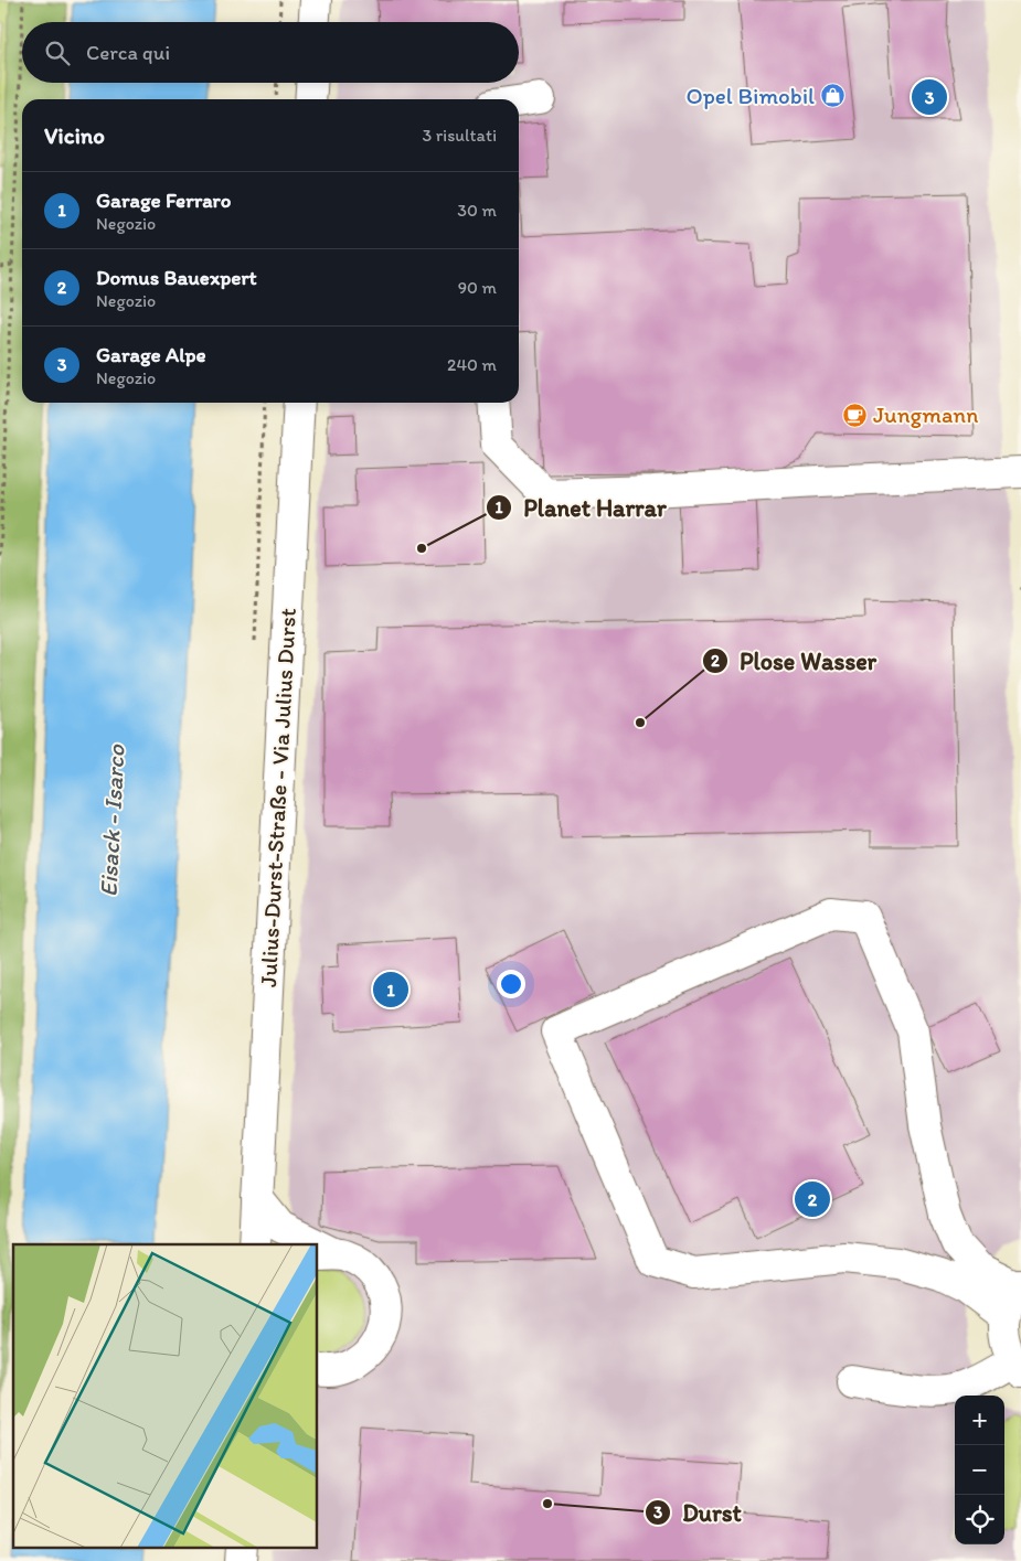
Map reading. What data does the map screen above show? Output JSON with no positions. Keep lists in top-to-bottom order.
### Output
{
  "streets": {
    "street": ["Julius-Durst-Straße - Via Julius Durst"]
  },
  "water": ["Eisack - Isarco"],
  "places": {
    "shop": ["Opel Bimobil"],
    "cafe": ["Jungmann"],
    "other": ["Planet Harrar", "Plose Wasser", "Durst"]
  },
  "page": {
    "search": "Cerca qui",
    "pins": ["3", "1", "2"],
    "heading": ["Vicino", "3 risultati"],
    "list": [
      {
        "mark": "1",
        "name": "Garage Ferraro",
        "note": "Negozio",
        "value": "30 m"
      },
      {
        "mark": "2",
        "name": "Domus Bauexpert",
        "note": "Negozio",
        "value": "90 m"
      },
      {
        "mark": "3",
        "name": "Garage Alpe",
        "note": "Negozio",
        "value": "240 m"
      }
    ],
    "map_buttons": ["+", "−"]
  }
}
